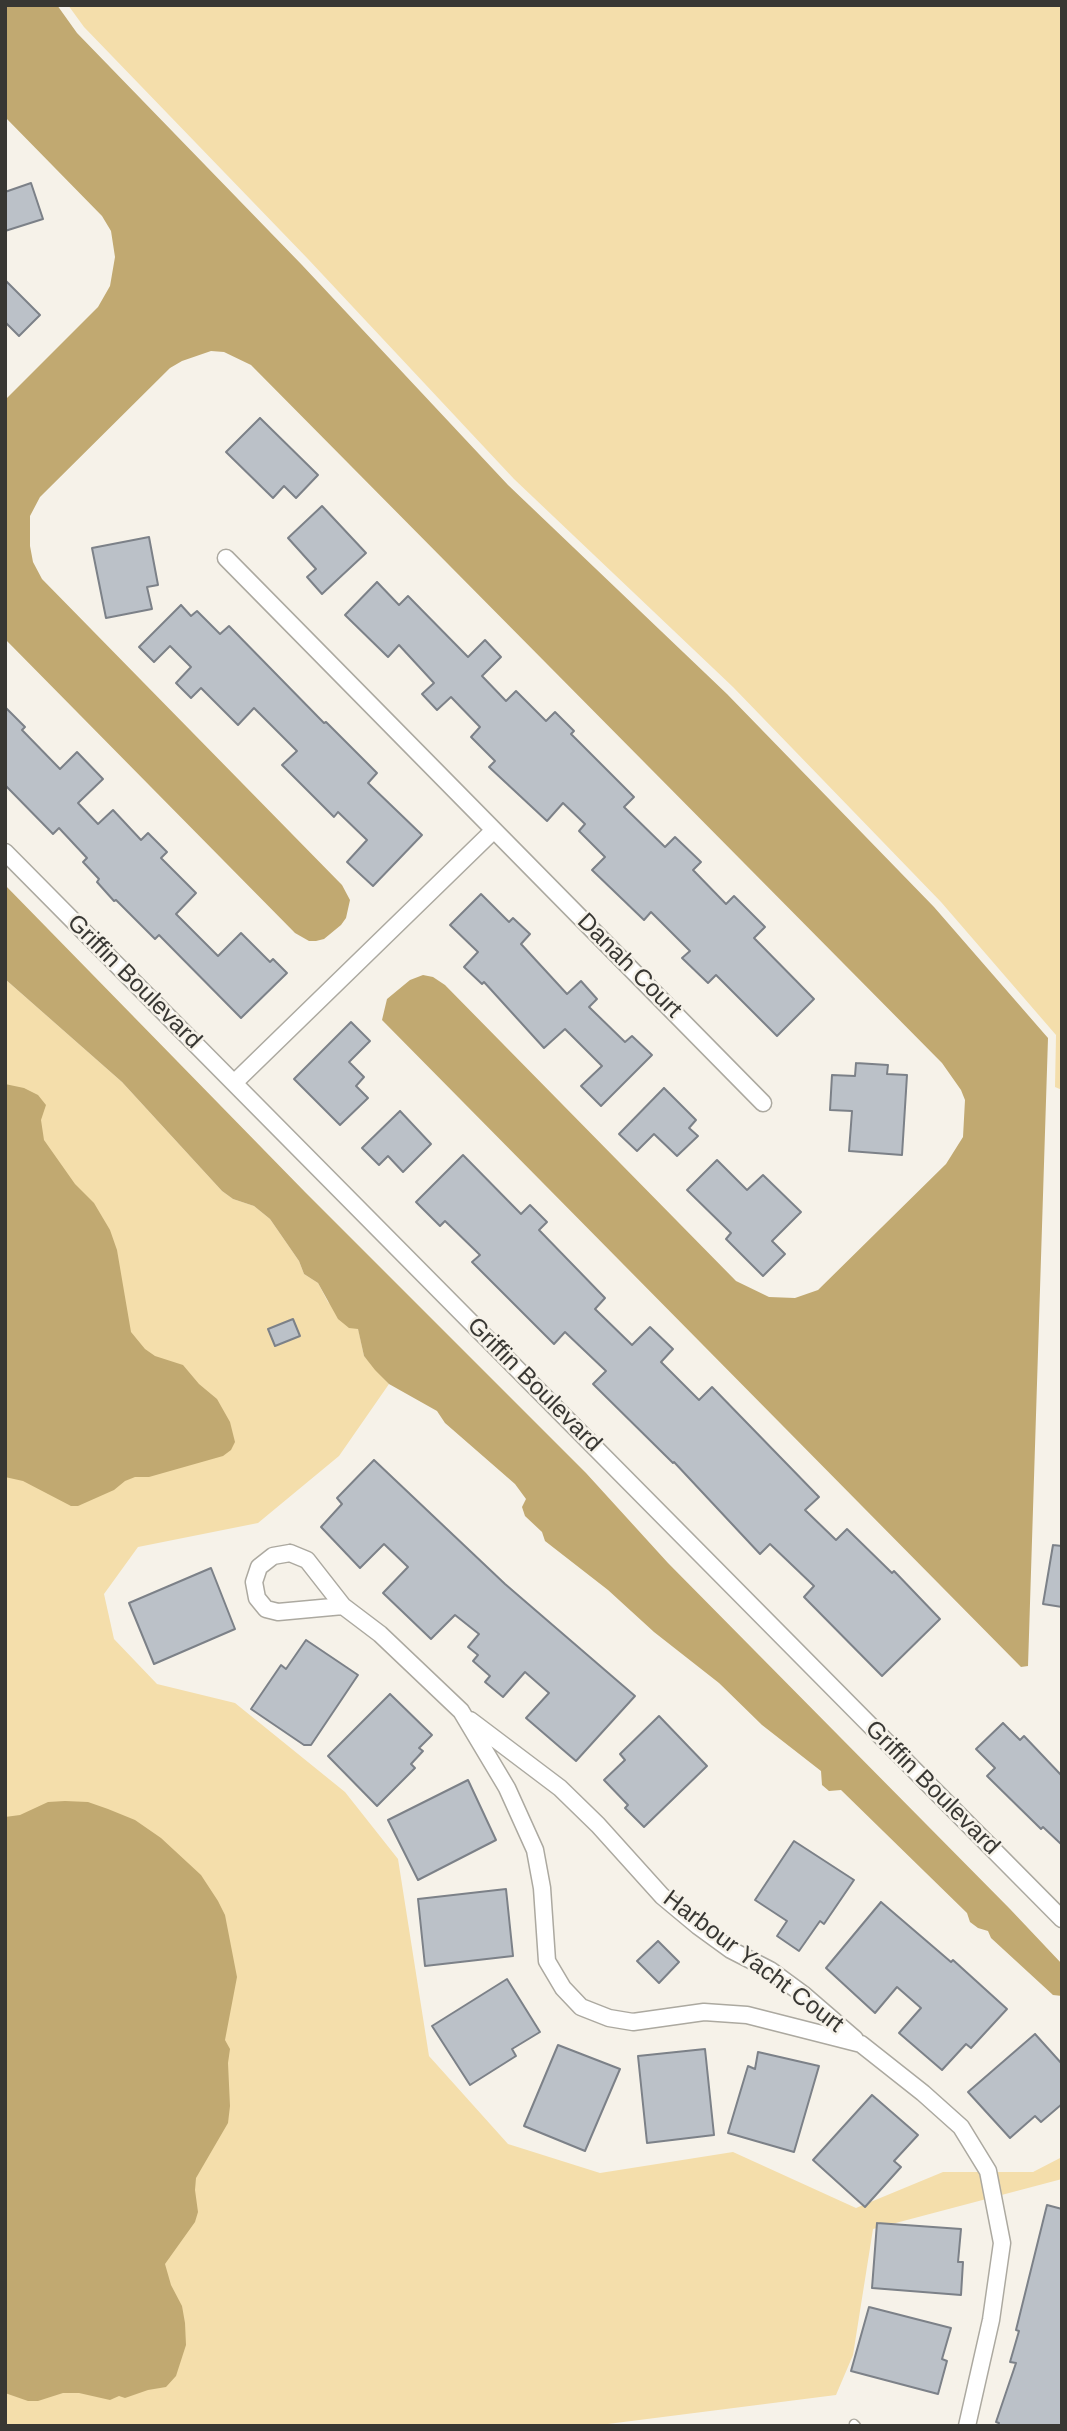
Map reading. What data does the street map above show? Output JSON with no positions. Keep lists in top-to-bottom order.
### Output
{
  "streets": {
    "street": ["Danah Court", "Griffin Boulevard", "Harbour Yacht Court"]
  }
}
